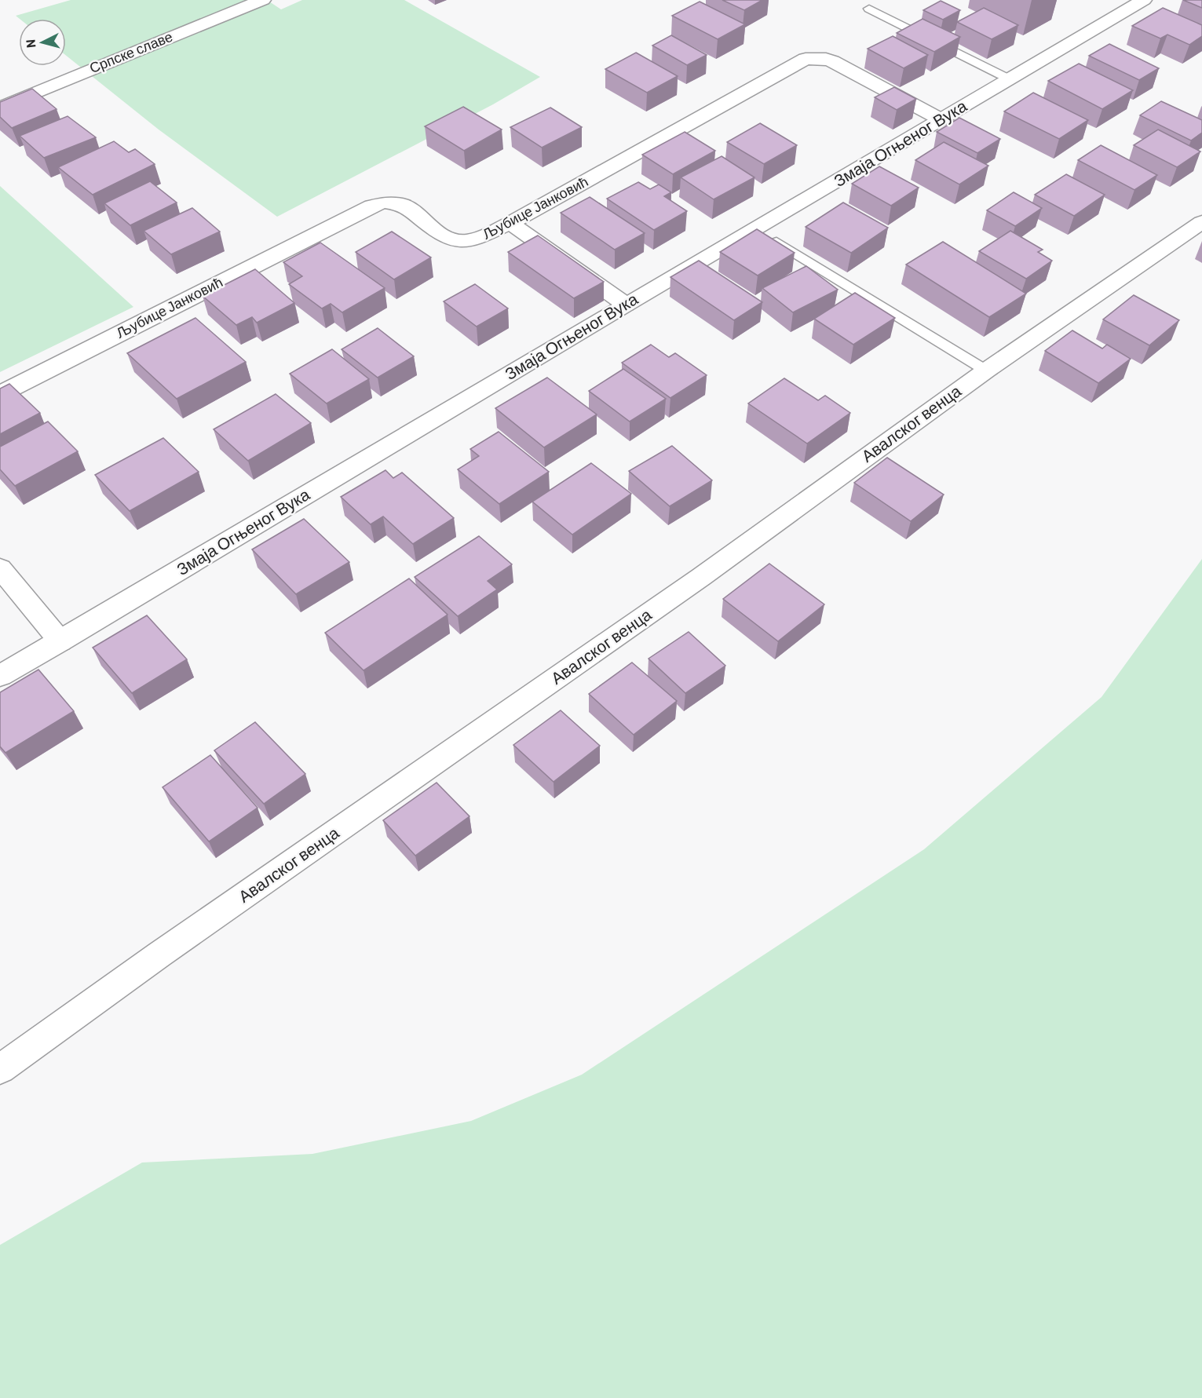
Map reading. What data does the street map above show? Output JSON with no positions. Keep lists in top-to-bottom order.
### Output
{
  "streets": {
    "street": [
      "Српске славе",
      "Змаја Огњеног Вука",
      "Љубице Јанковић",
      "Авалског венца"
    ]
  },
  "crossings": [
    ["Змаја Огњеног Вука", "Љубице Јанковић"]
  ],
  "north": "left"
}
